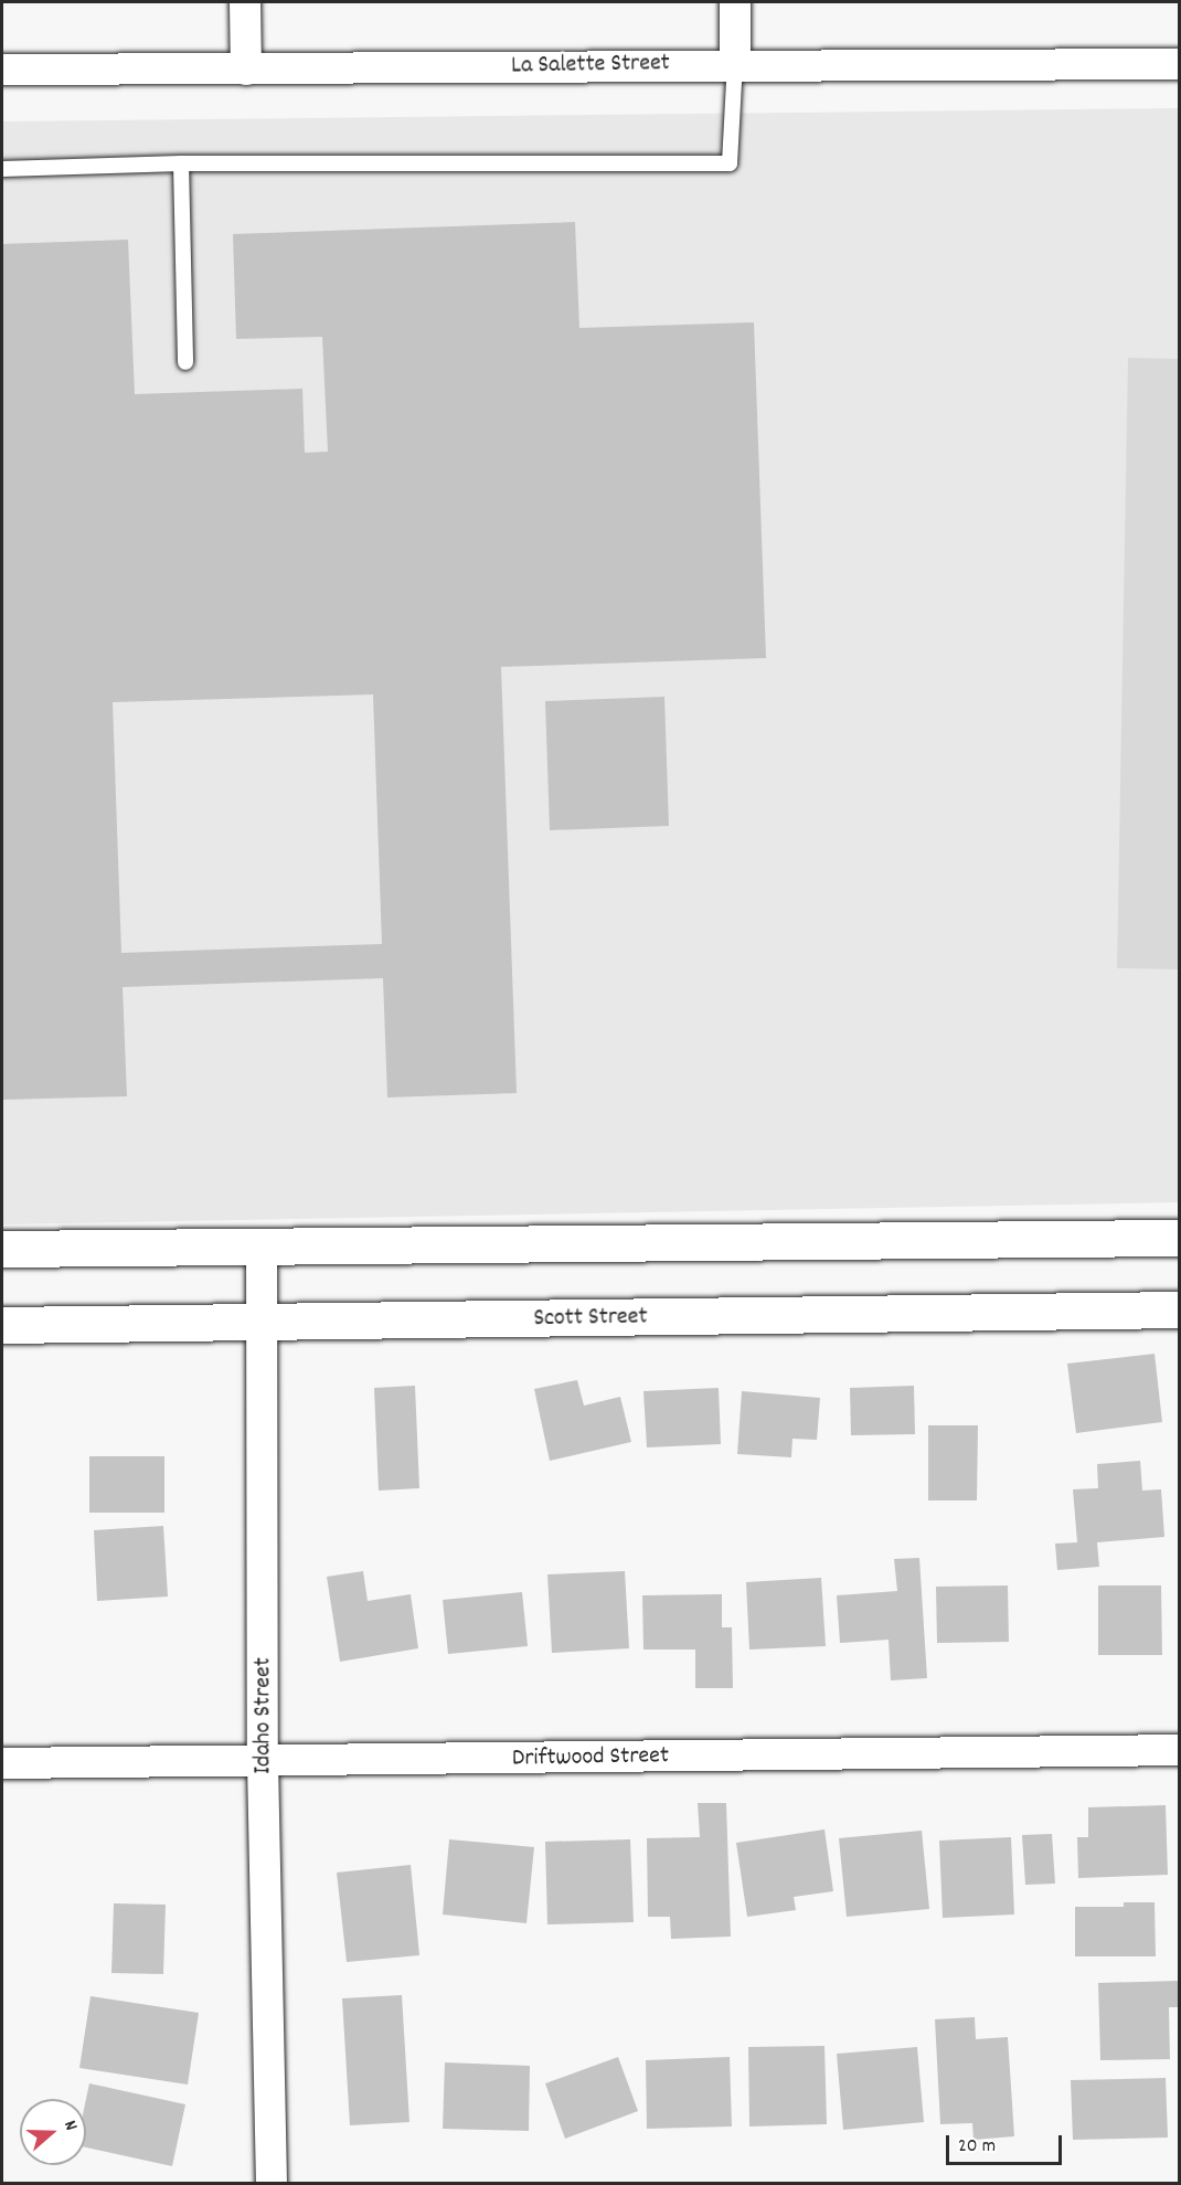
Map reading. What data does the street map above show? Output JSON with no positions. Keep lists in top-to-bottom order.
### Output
{
  "streets": {
    "main road": ["Scott Street"],
    "street": ["La Salette Street", "Idaho Street", "Driftwood Street"]
  },
  "crossings": [
    ["Scott Street", "Idaho Street"],
    ["Idaho Street", "Driftwood Street"]
  ],
  "scale_bar": "20 m",
  "north": "right"
}
